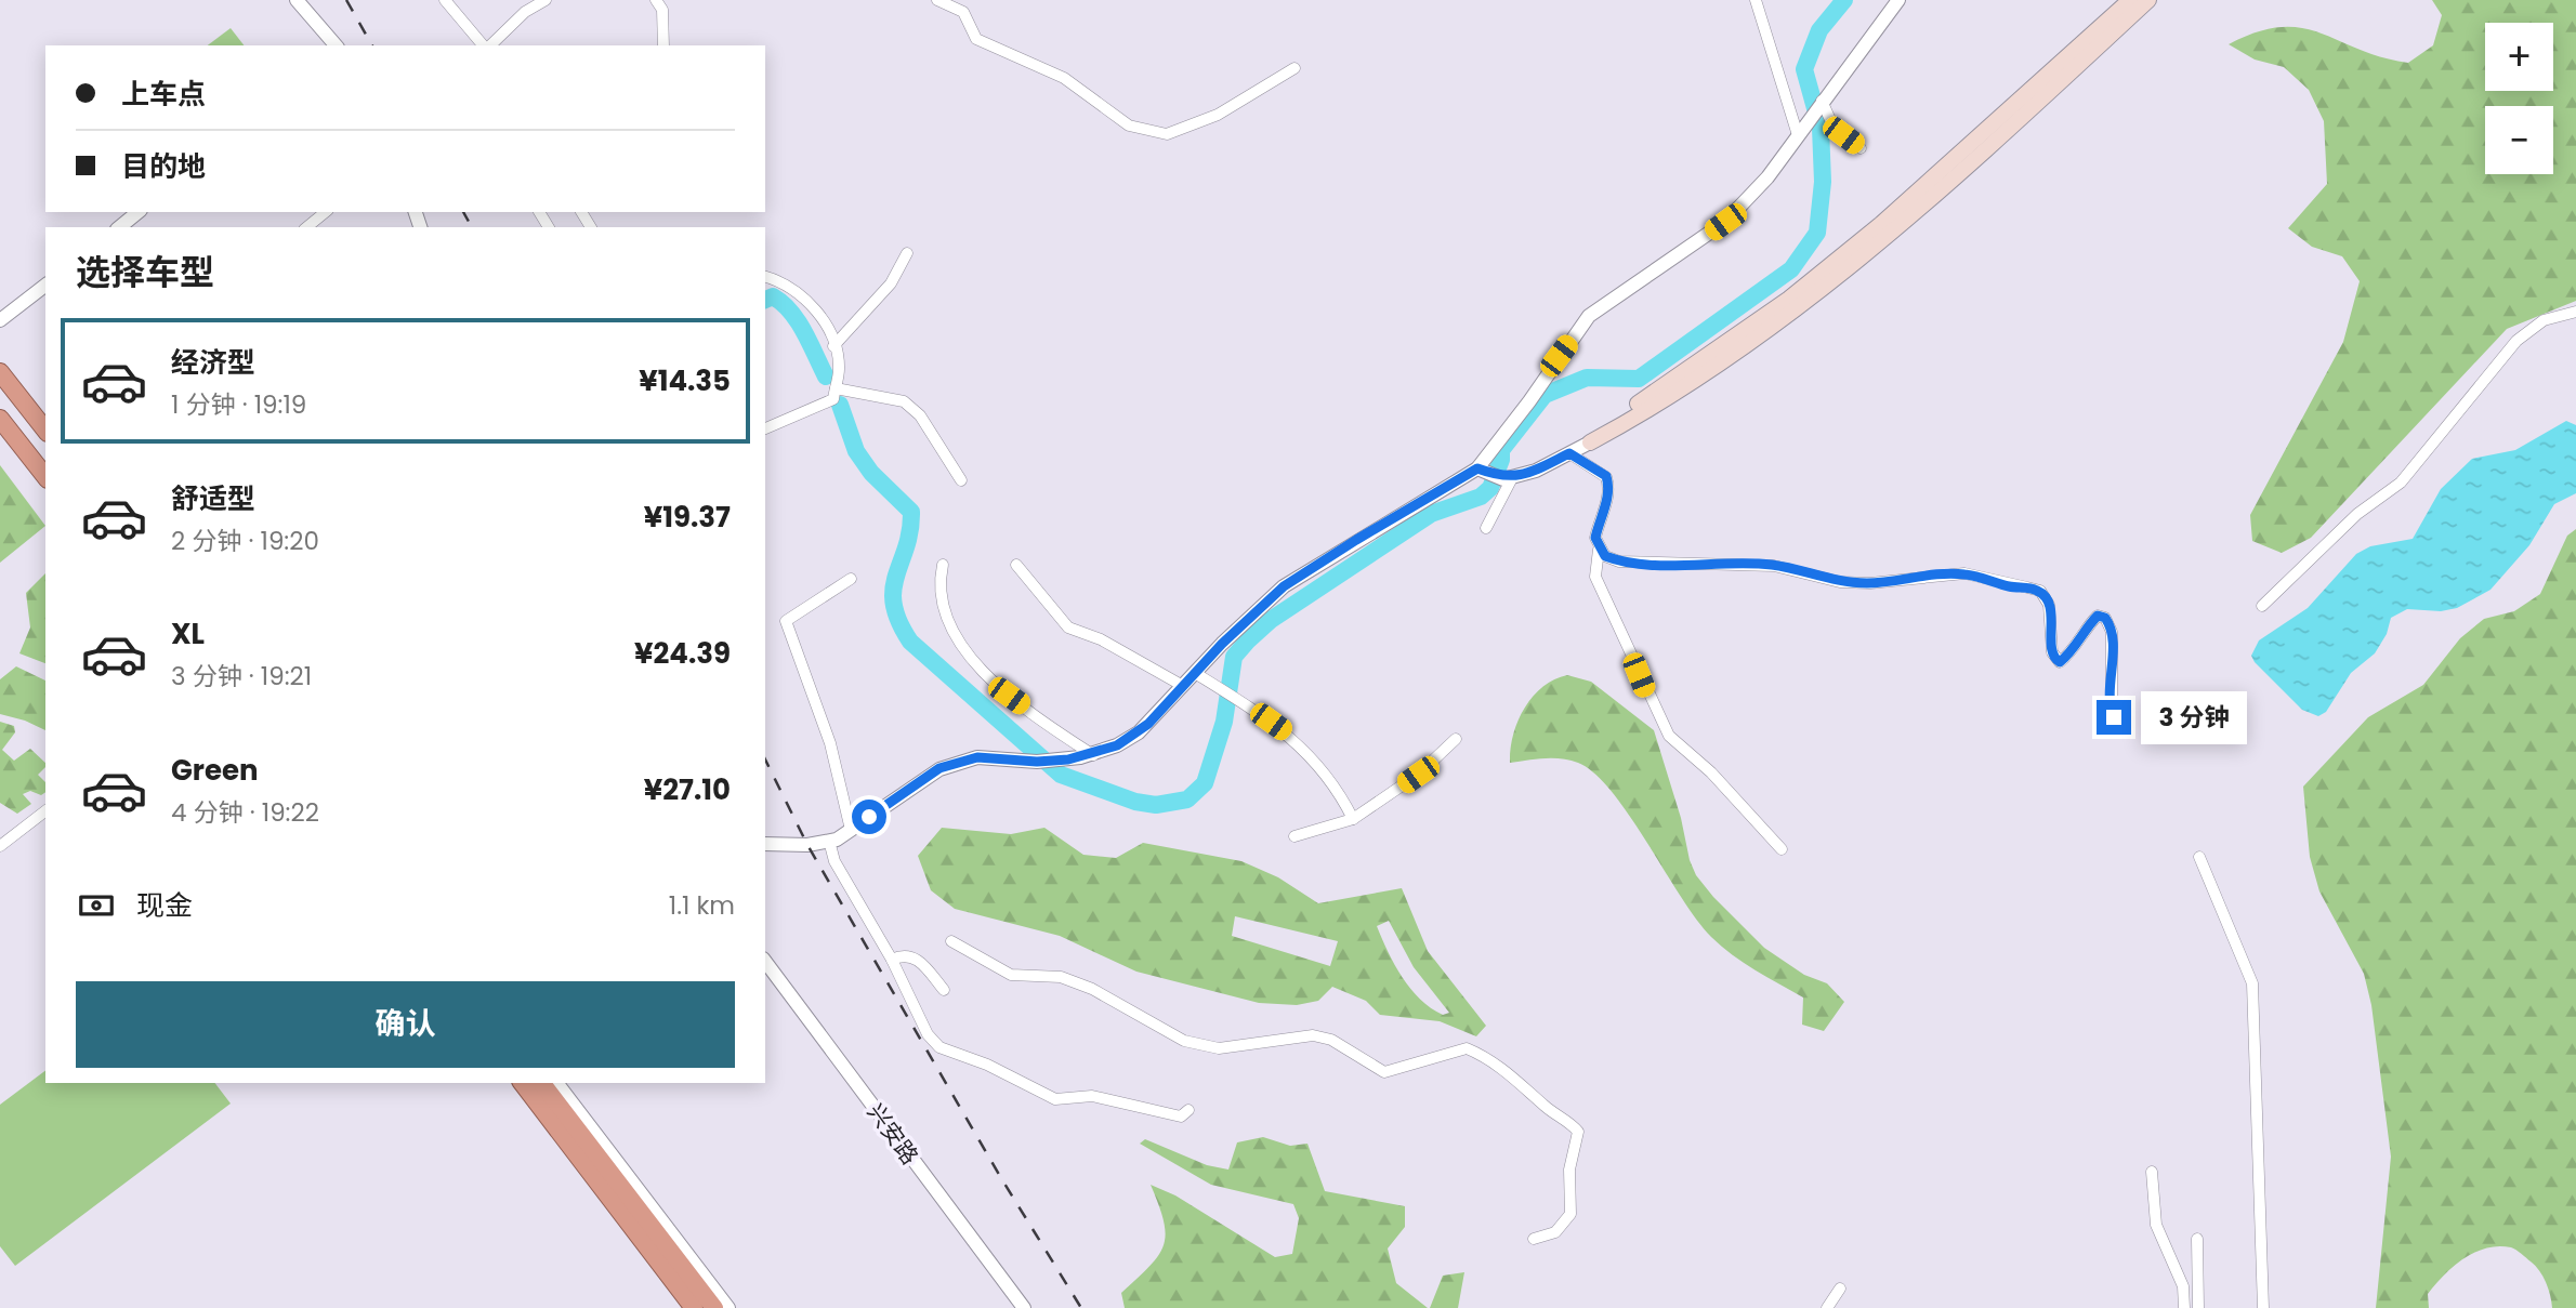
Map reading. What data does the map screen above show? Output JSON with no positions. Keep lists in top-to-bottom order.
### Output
{
  "streets": {
    "street": ["兴安路"]
  },
  "page": {
    "map_buttons": ["+", "−"],
    "banner": ["上车点", "目的地"],
    "heading": "选择车型",
    "list": [
      {
        "name": "经济型",
        "note": "1 分钟 · 19:19",
        "value": "¥14.35"
      },
      {
        "name": "舒适型",
        "note": "2 分钟 · 19:20",
        "value": "¥19.37"
      },
      {
        "name": "XL",
        "note": "3 分钟 · 19:21",
        "value": "¥24.39"
      },
      {
        "name": "Green",
        "note": "4 分钟 · 19:22",
        "value": "¥27.10"
      }
    ],
    "bubble": "3 分钟",
    "pay": ["现金", "1.1 km"],
    "buttons": "确认"
  }
}
